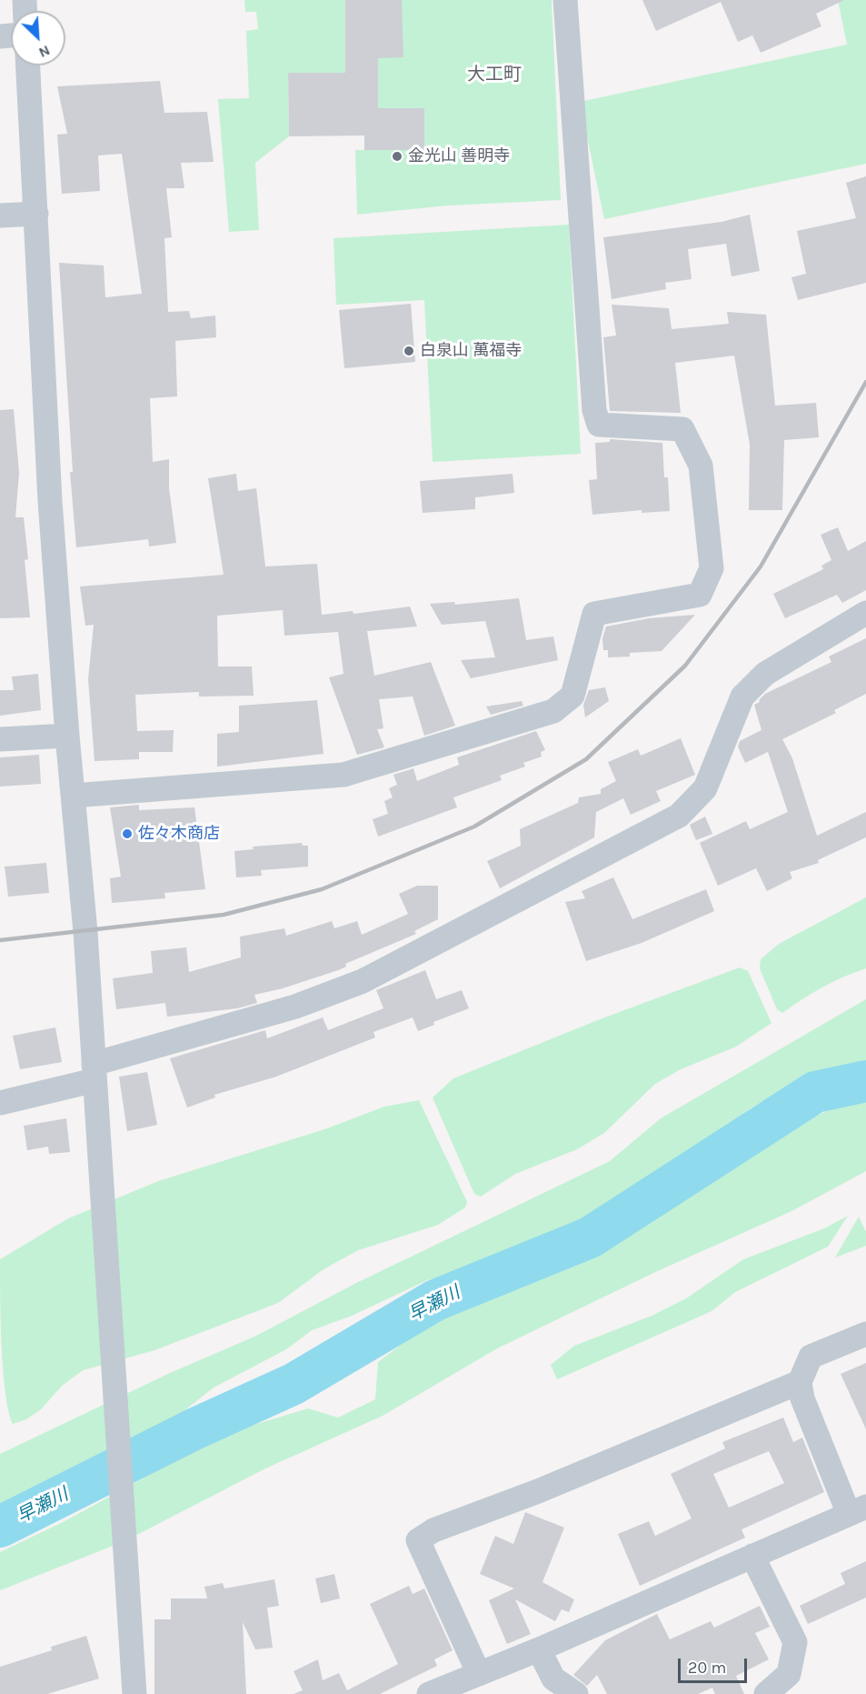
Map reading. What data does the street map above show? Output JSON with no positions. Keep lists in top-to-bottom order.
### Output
{
  "districts": ["大工町"],
  "water": ["早瀬川"],
  "places": ["金光山 善明寺", "白泉山 萬福寺", "佐々木商店"],
  "scale_bar": "20 m",
  "north": "bottom right"
}
